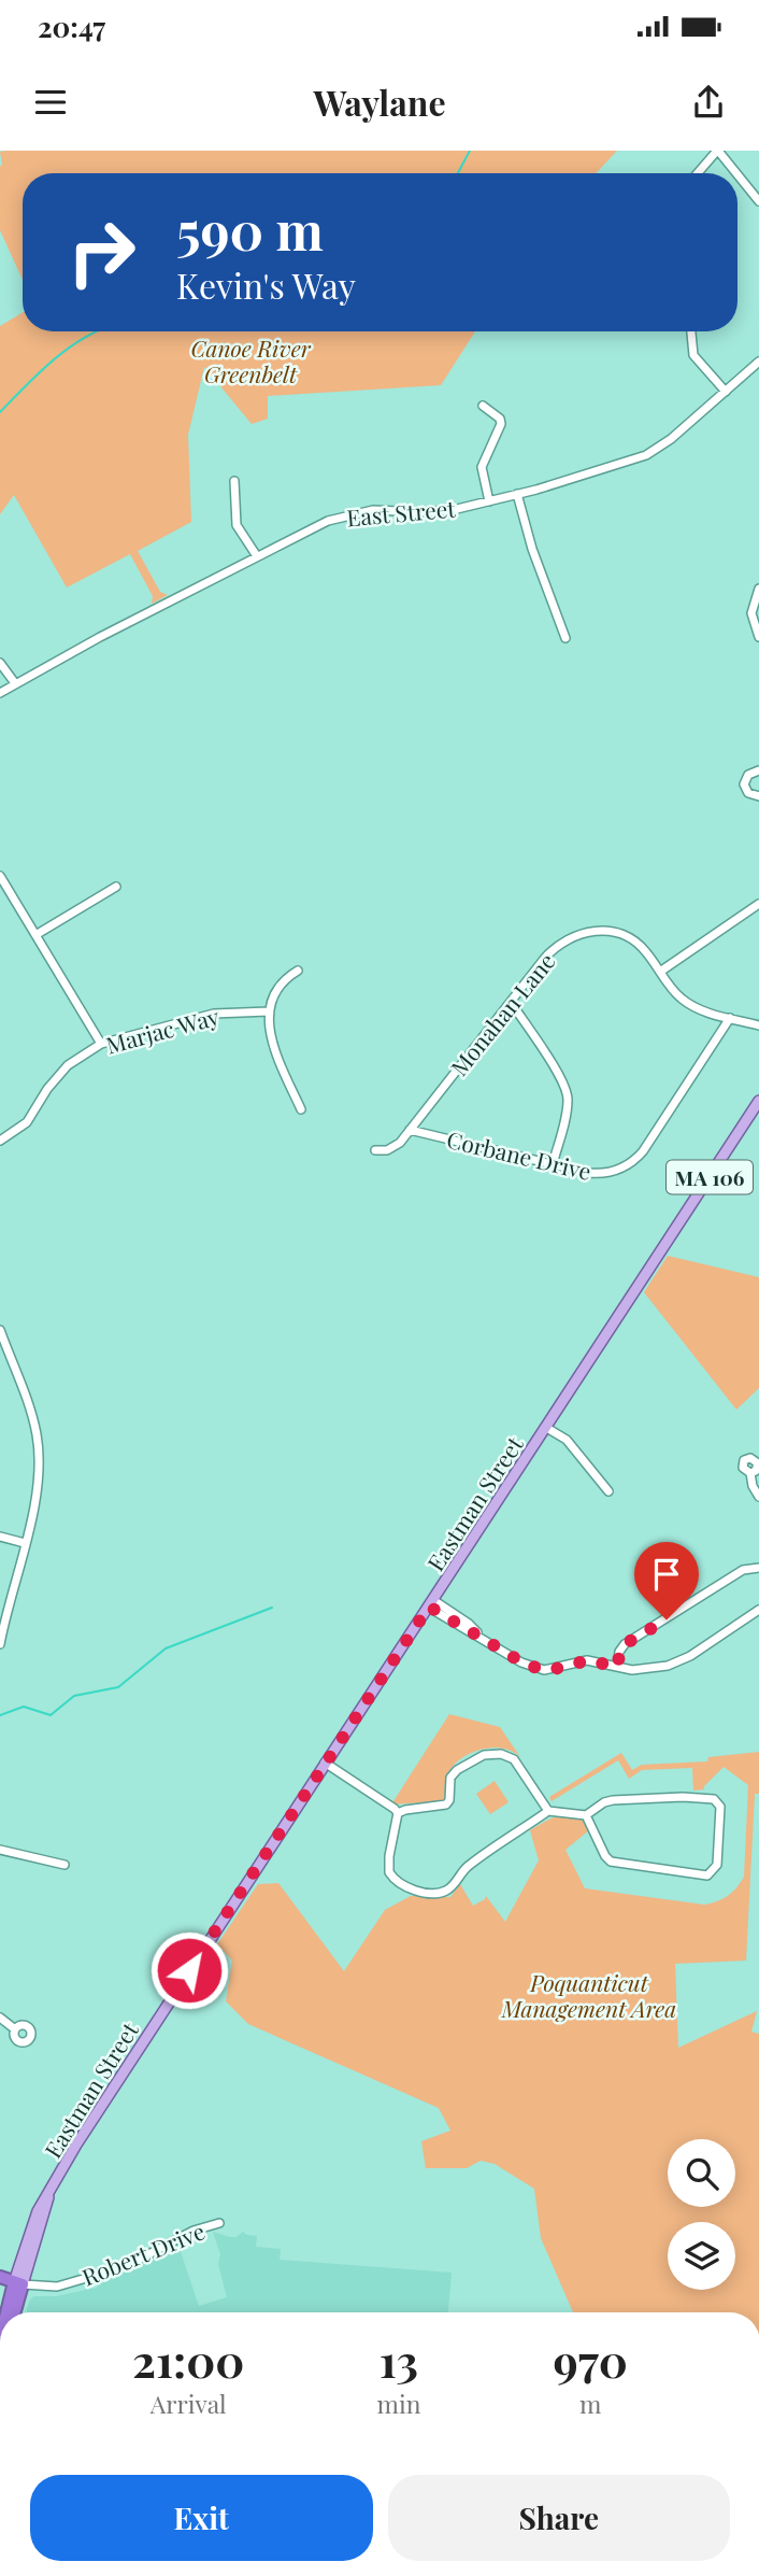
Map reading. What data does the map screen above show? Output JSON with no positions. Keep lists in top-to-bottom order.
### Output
{
  "streets": {
    "highway": ["MA 106"],
    "main road": ["Eastman Street"],
    "street": [
      "East Street",
      "Monahan Lane",
      "Marjac Way",
      "Corbane Drive",
      "Robert Drive"
    ]
  },
  "crossings": [
    ["Monahan Lane", "Corbane Drive"],
    ["MA 106", "Eastman Street"],
    ["MA 106", "Robert Drive"],
    ["Eastman Street", "Robert Drive"]
  ],
  "parks": ["Canoe River Greenbelt", "Poquanticut Management Area"],
  "page": {
    "status": "20:47",
    "header": "Waylane",
    "turn": ["590 m", "Kevin's Way"],
    "eta": [
      "21:00",
      "Arrival",
      "13",
      "min",
      "970",
      "m"
    ],
    "buttons": ["Exit", "Share"]
  }
}
